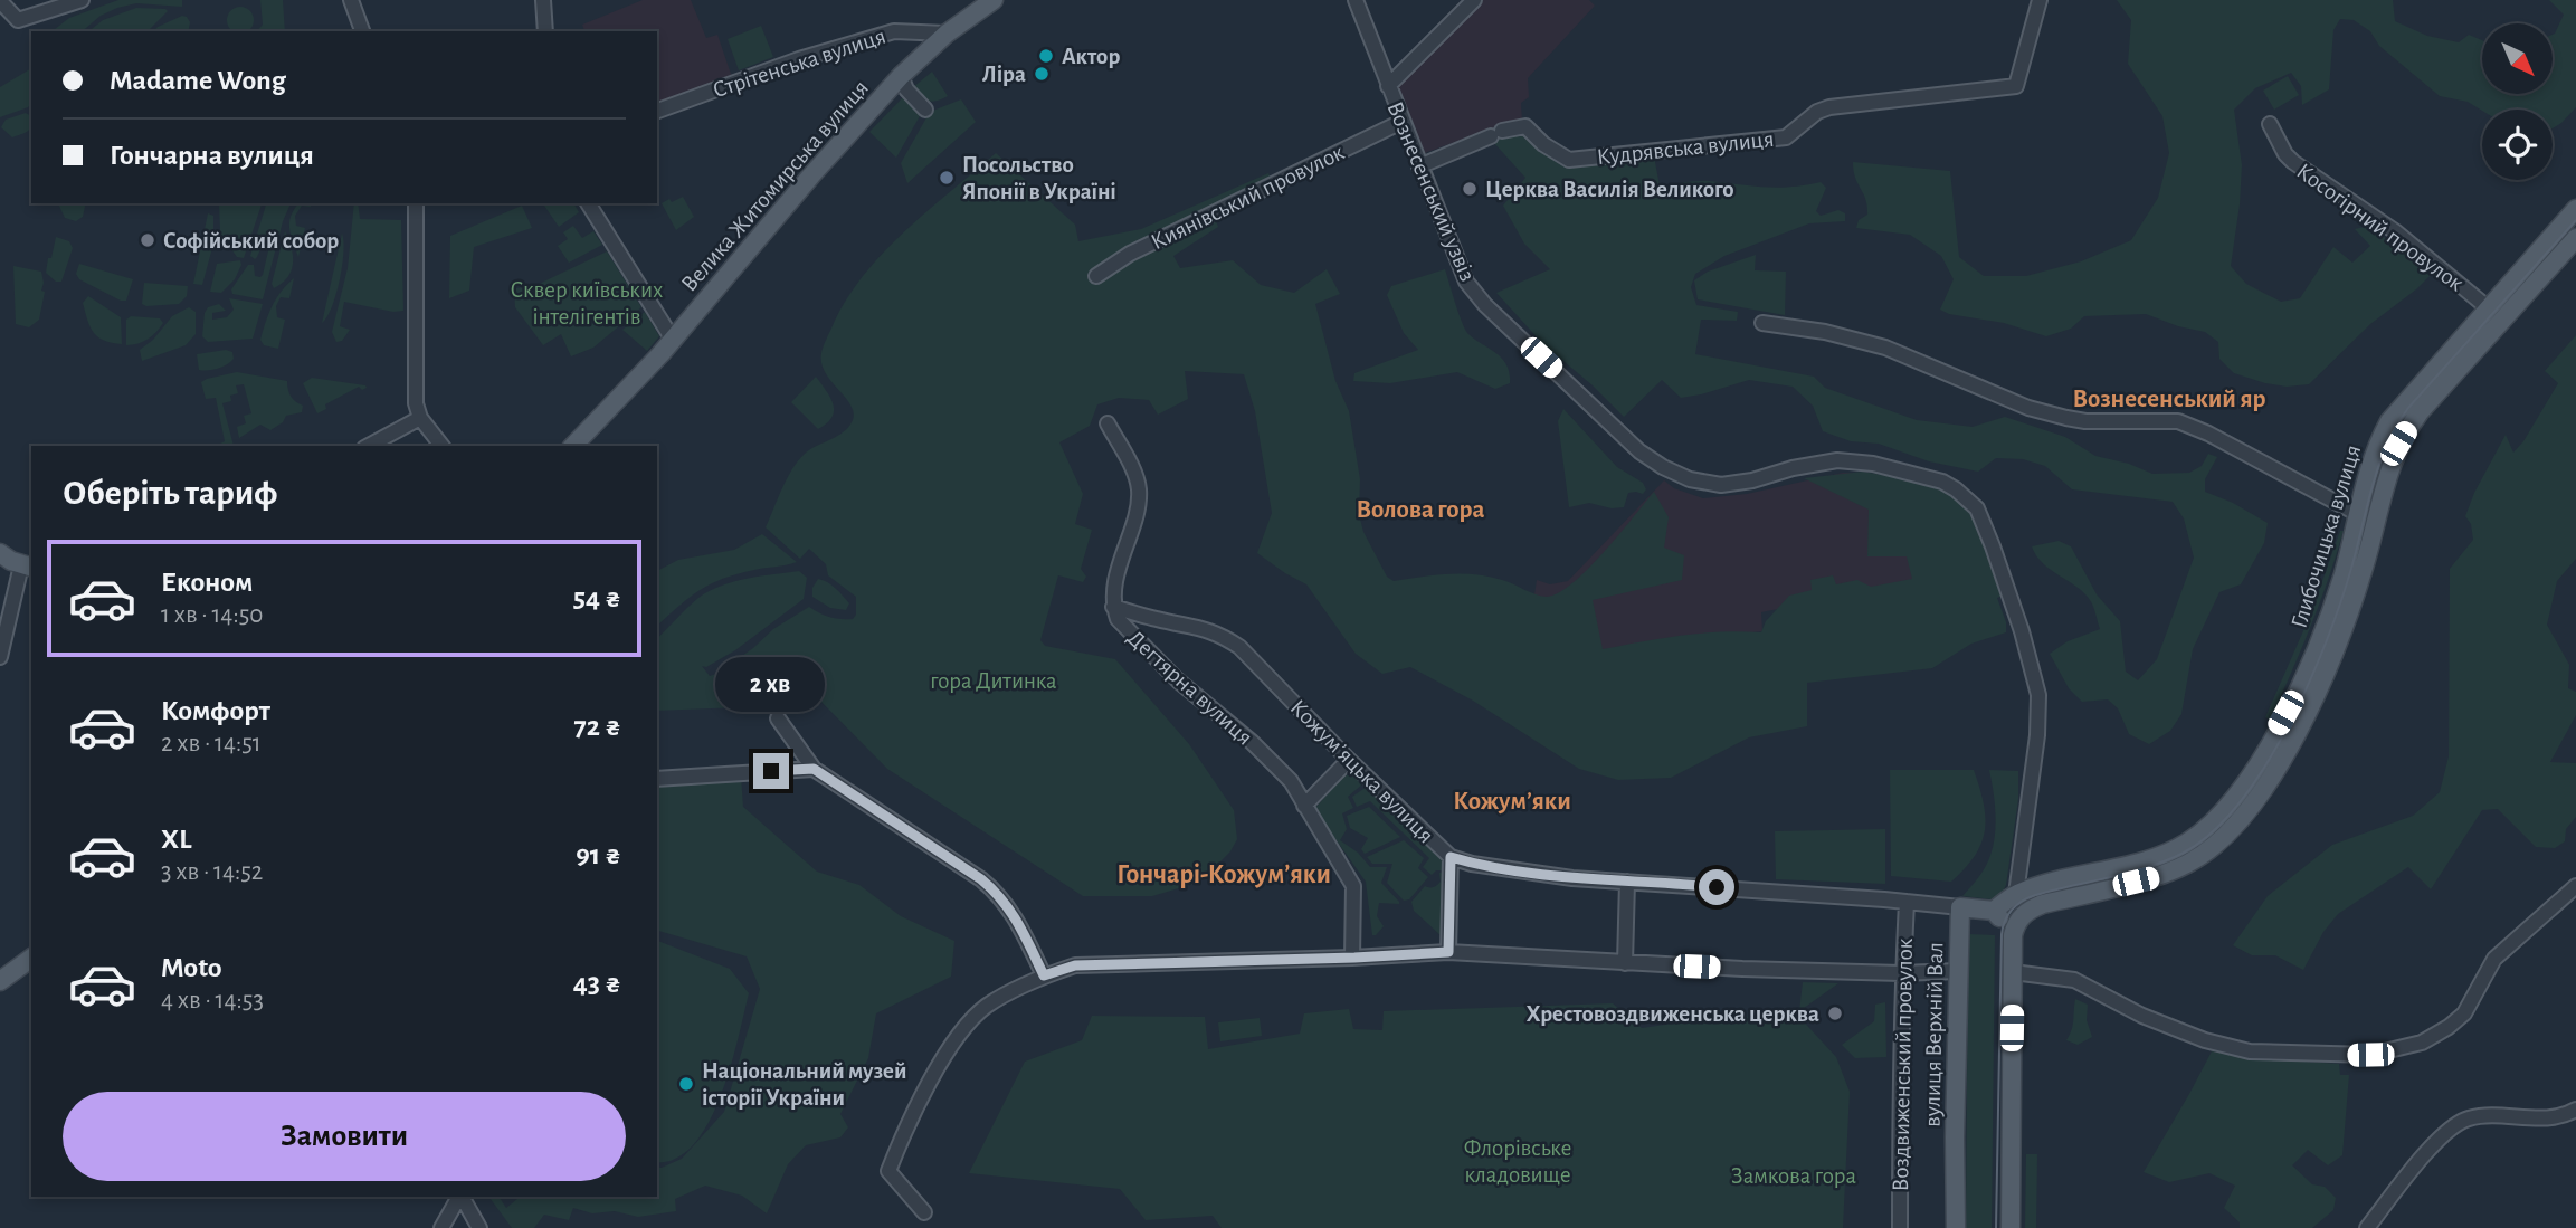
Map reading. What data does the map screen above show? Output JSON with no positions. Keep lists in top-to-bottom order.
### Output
{
  "streets": {
    "main road": ["Велика Житомирська вулиця", "Глибочицька вулиця", "вулиця Верхній Вал"],
    "street": [
      "Стрітенська вулиця",
      "Кудрявська вулиця",
      "Вознесенський узвіз",
      "Киянівський провулок",
      "Косогірний провулок",
      "Дегтярна вулиця",
      "Кожумʼяцька вулиця",
      "Воздвиженський провулок"
    ]
  },
  "crossings": [
    ["Стрітенська вулиця", "Велика Житомирська вулиця"],
    ["Кудрявська вулиця", "Вознесенський узвіз"],
    ["Вознесенський узвіз", "Киянівський провулок"],
    ["Вознесенський узвіз", "Глибочицька вулиця"],
    ["Косогірний провулок", "Глибочицька вулиця"],
    ["Дегтярна вулиця", "Кожумʼяцька вулиця"],
    ["Кожумʼяцька вулиця", "вулиця Верхній Вал"],
    ["Кожумʼяцька вулиця", "Воздвиженський провулок"]
  ],
  "districts": [
    "Вознесенський яр",
    "Волова гора",
    "Кожумʼяки",
    "Гончарі-Кожумʼяки"
  ],
  "parks": [
    "Сквер київських інтелігентів",
    "гора Дитинка",
    "Флорівське кладовище",
    "Замкова гора"
  ],
  "places": [
    "Актор",
    "Ліра",
    "Посольство Японії в Україні",
    "Церква Василія Великого",
    "Софійський собор",
    "Хрестовоздвиженська церква",
    "Національний музей історії України"
  ],
  "north": "bottom right",
  "page": {
    "banner": ["Madame Wong", "Гончарна вулиця"],
    "heading": "Оберіть тариф",
    "list": [
      {
        "name": "Економ",
        "note": "1 хв · 14:50",
        "value": "54 ₴"
      },
      {
        "name": "Комфорт",
        "note": "2 хв · 14:51",
        "value": "72 ₴"
      },
      {
        "name": "XL",
        "note": "3 хв · 14:52",
        "value": "91 ₴"
      },
      {
        "name": "Moto",
        "note": "4 хв · 14:53",
        "value": "43 ₴"
      }
    ],
    "bubble": "2 хв",
    "buttons": "Замовити"
  }
}
